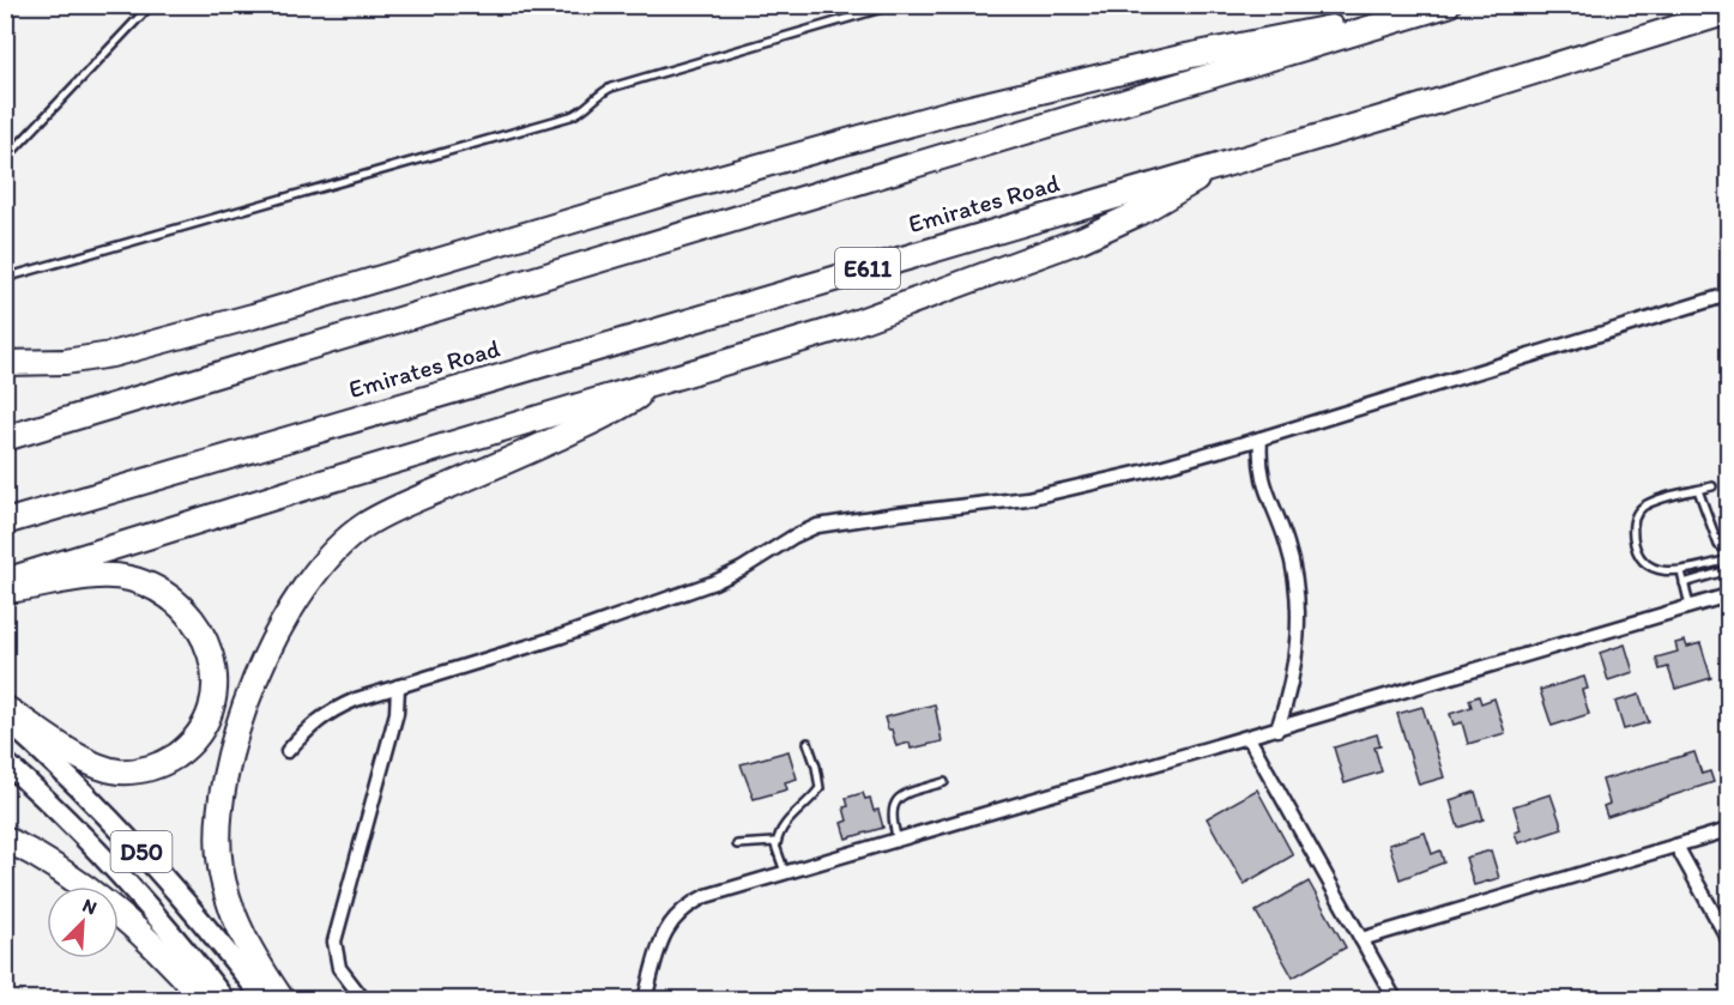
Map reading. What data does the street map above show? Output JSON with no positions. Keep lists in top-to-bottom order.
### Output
{
  "streets": {
    "highway": ["Emirates Road", "E611"],
    "main road": ["D50"]
  },
  "north": "top right"
}
